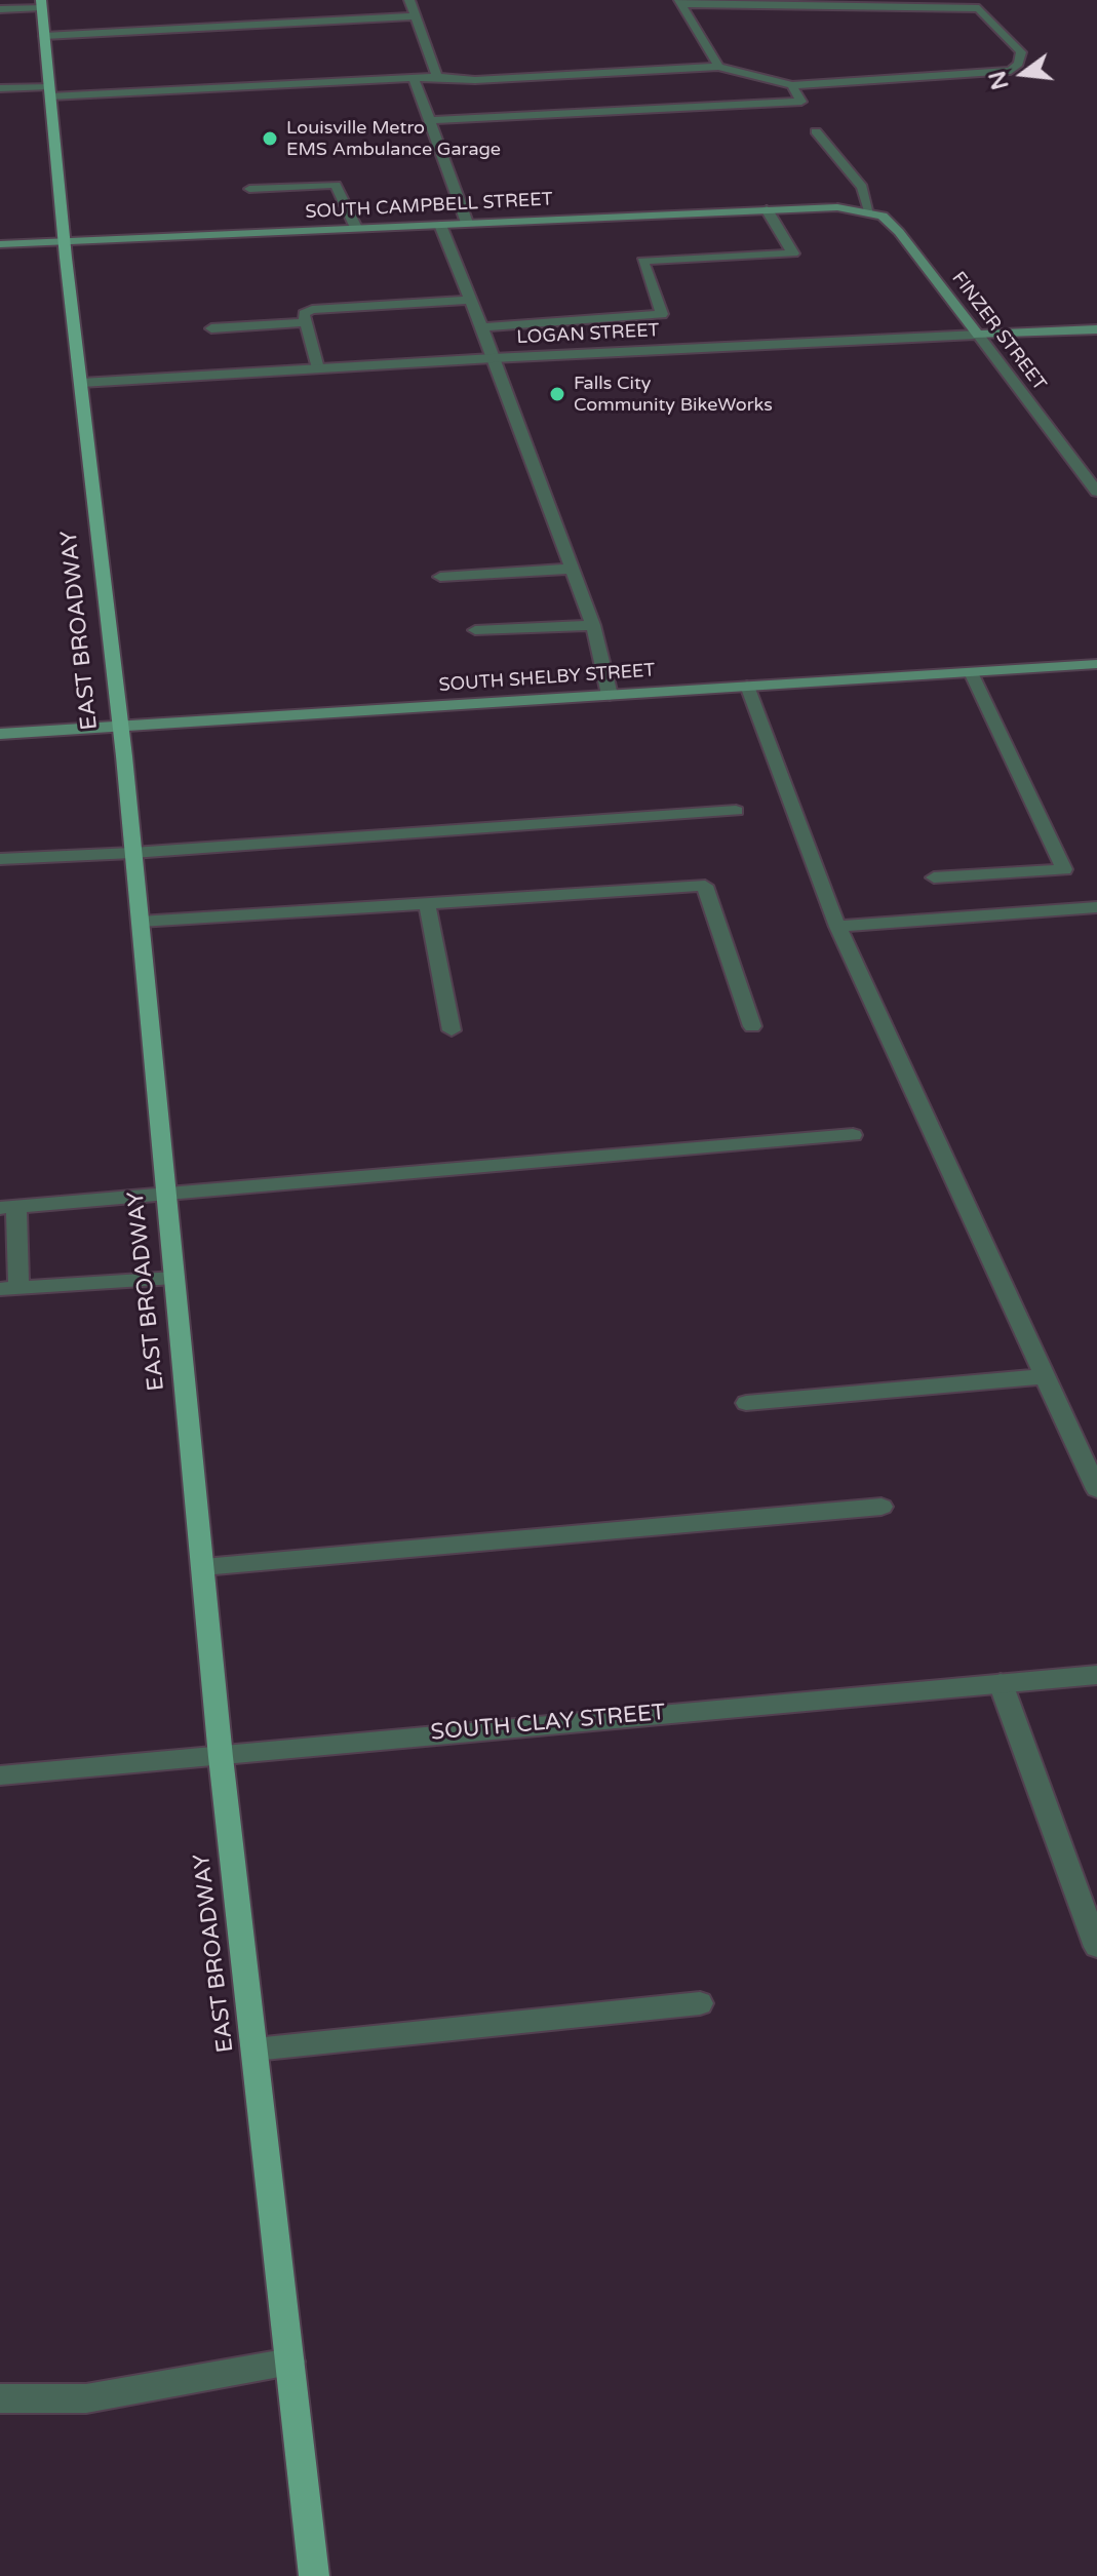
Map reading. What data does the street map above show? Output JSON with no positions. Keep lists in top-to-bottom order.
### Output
{
  "streets": {
    "main road": [
      "SOUTH CAMPBELL STREET",
      "FINZER STREET",
      "LOGAN STREET",
      "EAST BROADWAY",
      "SOUTH SHELBY STREET"
    ],
    "street": ["SOUTH CLAY STREET"]
  },
  "crossings": [
    ["SOUTH CAMPBELL STREET", "FINZER STREET"],
    ["SOUTH CAMPBELL STREET", "EAST BROADWAY"],
    ["FINZER STREET", "LOGAN STREET"],
    ["LOGAN STREET", "EAST BROADWAY"],
    ["EAST BROADWAY", "SOUTH SHELBY STREET"],
    ["EAST BROADWAY", "SOUTH CLAY STREET"]
  ],
  "places": ["Louisville Metro EMS Ambulance Garage", "Falls City Community BikeWorks"],
  "north": "left"
}
